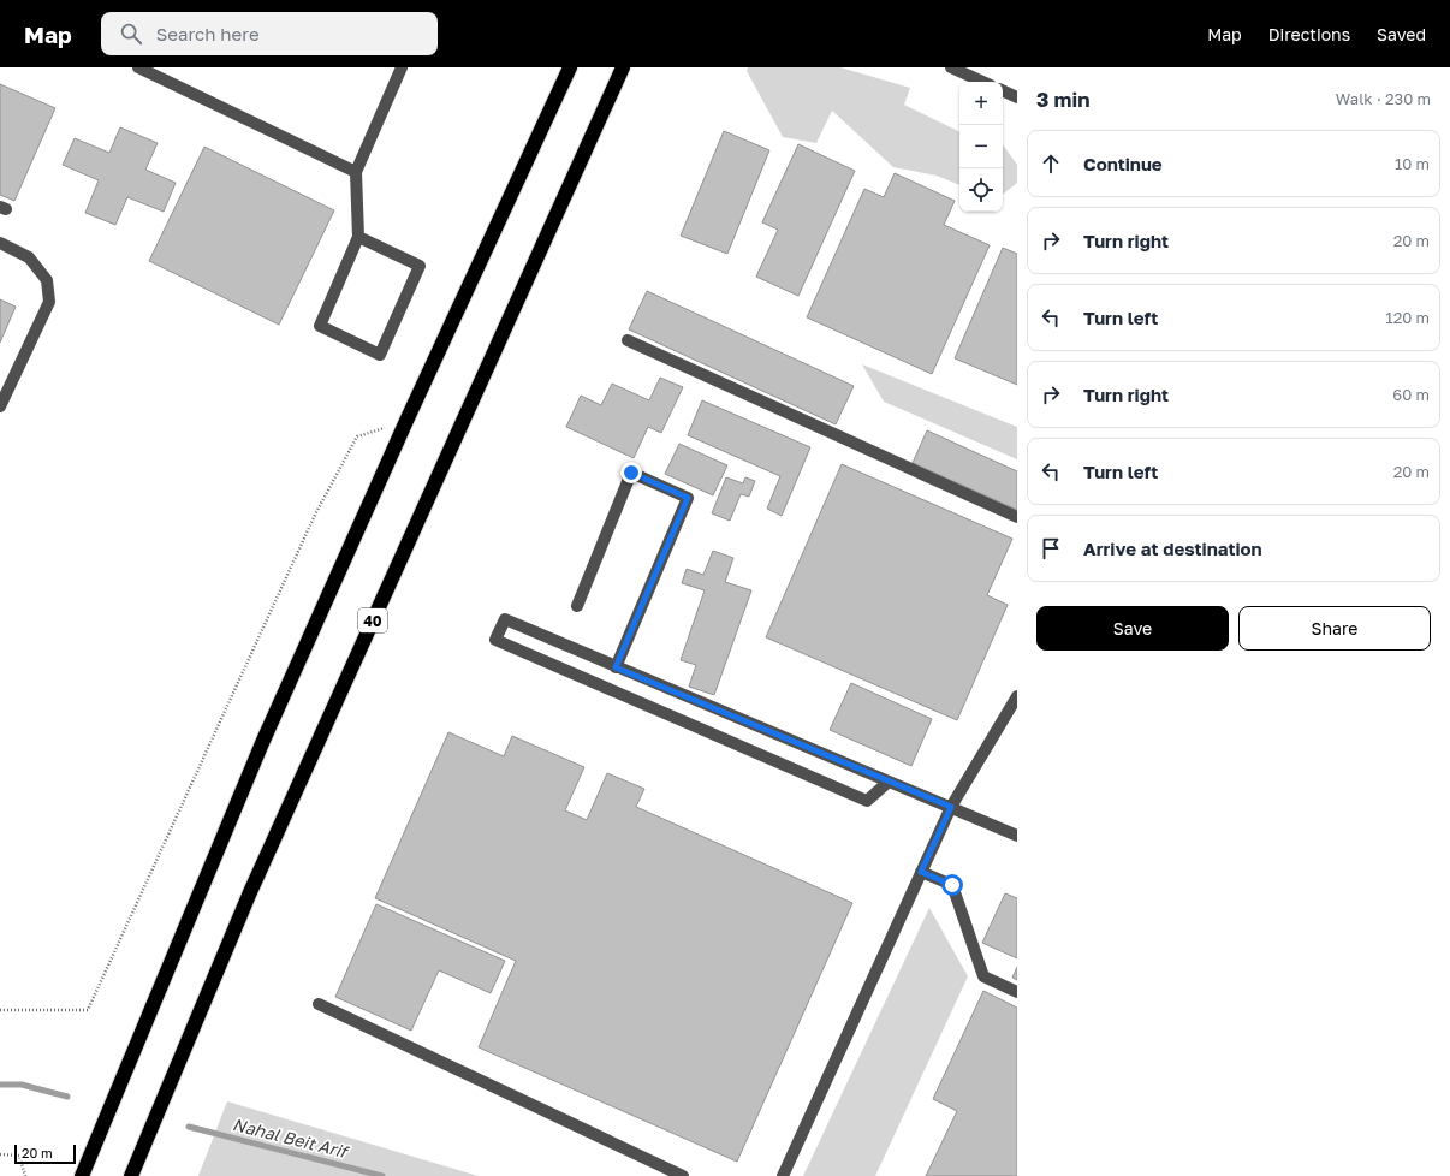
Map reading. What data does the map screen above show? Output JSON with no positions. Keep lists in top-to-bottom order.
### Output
{
  "streets": {
    "highway": ["40"]
  },
  "water": ["Nahal Beit Arif"],
  "scale_bar": "20 m",
  "page": {
    "header": "Map",
    "search": "Search here",
    "nav": ["Map", "Directions", "Saved"],
    "heading": ["3 min", "Walk · 230 m"],
    "map_buttons": ["+", "−"],
    "list": [
      ["Continue", "10 m"],
      ["Turn right", "20 m"],
      ["Turn left", "120 m"],
      ["Turn right", "60 m"],
      ["Turn left", "20 m"],
      "Arrive at destination"
    ],
    "buttons": ["Save", "Share"],
    "scale": "20 m"
  }
}
